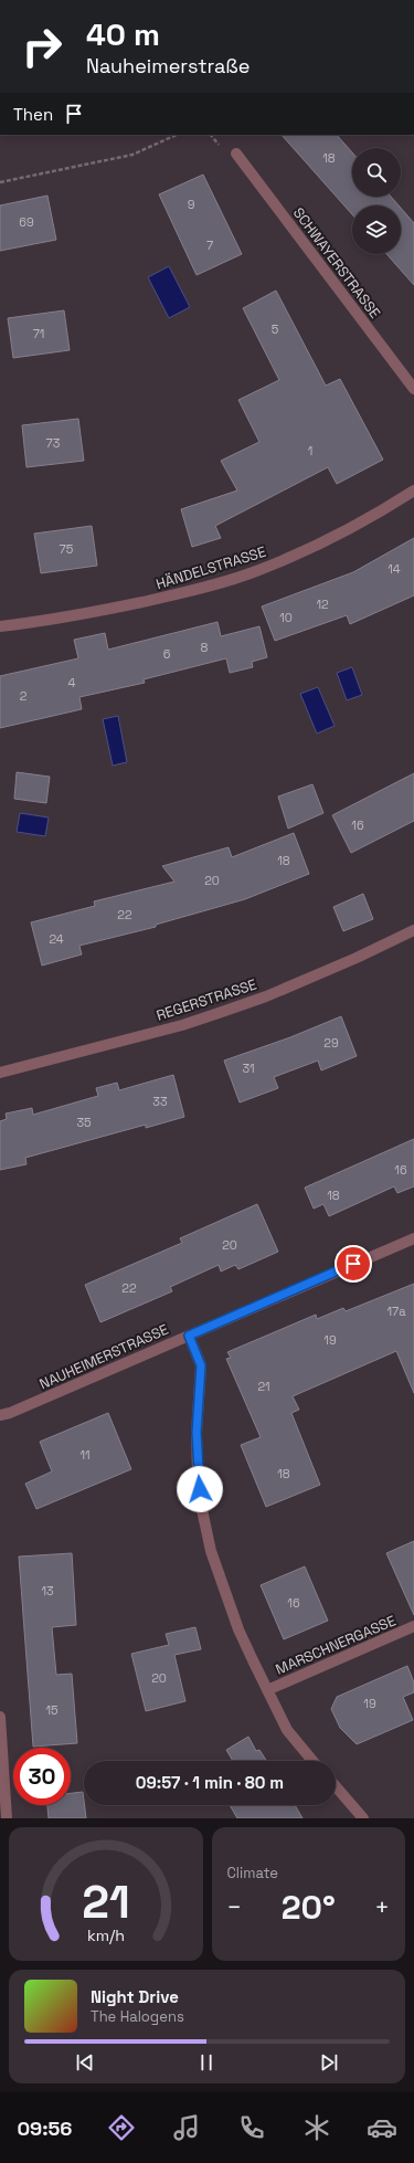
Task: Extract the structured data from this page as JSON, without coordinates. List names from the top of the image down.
{
  "streets": {
    "street": [
      "SCHWAYERSTRASSE",
      "HÄNDELSTRASSE",
      "REGERSTRASSE",
      "NAUHEIMERSTRASSE",
      "MARSCHNERGASSE"
    ]
  },
  "crossings": [
    ["NAUHEIMERSTRASSE", "MARSCHNERGASSE"]
  ],
  "house_numbers": [
    "18",
    "9",
    "69",
    "7",
    "5",
    "71",
    "73",
    "1",
    "75",
    "14",
    "12",
    "10",
    "8",
    "6",
    "4",
    "2",
    "16",
    "18",
    "20",
    "22",
    "24",
    "29",
    "31",
    "33",
    "35",
    "16",
    "18",
    "20",
    "22",
    "17a",
    "19",
    "21",
    "11",
    "18",
    "13",
    "16",
    "20",
    "19",
    "15"
  ],
  "page": {
    "turn": ["40 m", "Nauheimerstraße"],
    "then": "Then",
    "limit": "30",
    "trip": "09:57 · 1 min · 80 m",
    "tile": "Climate",
    "heat": ["−", "20°", "+"],
    "song": ["Night Drive", "The Halogens"],
    "tabs": "09:56",
    "gauge": ["21", "km/h"]
  }
}
